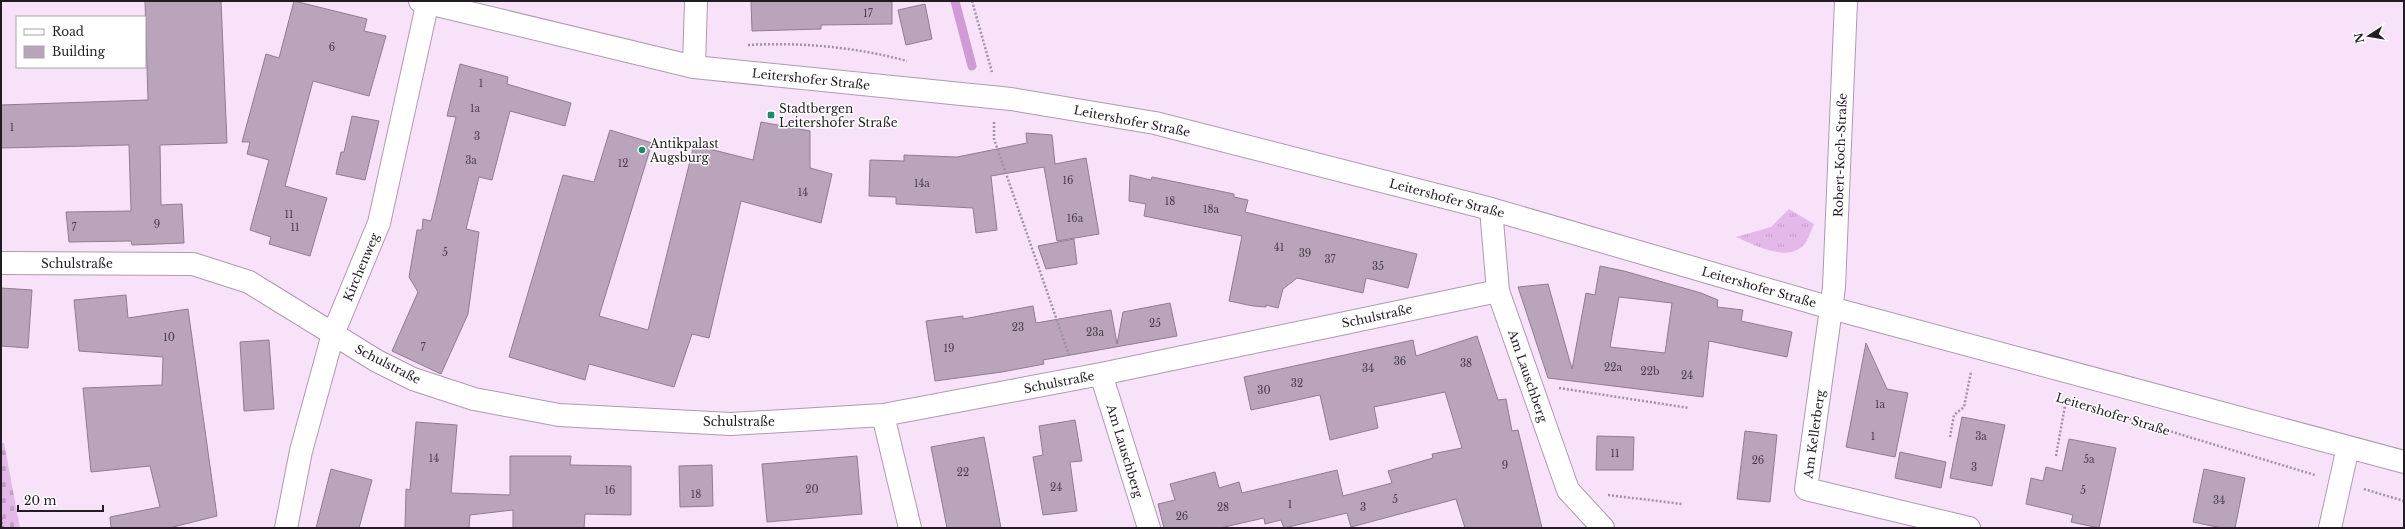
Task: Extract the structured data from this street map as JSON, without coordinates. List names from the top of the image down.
{
  "streets": {
    "street": [
      "Leitershofer Straße",
      "Robert-Koch-Straße",
      "Schulstraße",
      "Kirchenweg",
      "Am Lauschberg",
      "Am Kellerberg"
    ]
  },
  "crossings": [
    ["Leitershofer Straße", "Robert-Koch-Straße"],
    ["Leitershofer Straße", "Kirchenweg"],
    ["Leitershofer Straße", "Am Lauschberg"],
    ["Leitershofer Straße", "Am Kellerberg"],
    ["Robert-Koch-Straße", "Am Kellerberg"],
    ["Schulstraße", "Kirchenweg"],
    ["Schulstraße", "Am Lauschberg"]
  ],
  "places": {
    "transit": ["Stadtbergen Leitershofer Straße"],
    "other": ["Antikpalast Augsburg"]
  },
  "house_numbers": [
    "17",
    "6",
    "1",
    "1a",
    "1",
    "3",
    "3a",
    "12",
    "16",
    "14a",
    "14",
    "18",
    "18a",
    "11",
    "16a",
    "9",
    "7",
    "11",
    "41",
    "5",
    "39",
    "37",
    "35",
    "25",
    "23",
    "23a",
    "10",
    "7",
    "19",
    "36",
    "38",
    "22a",
    "34",
    "22b",
    "24",
    "32",
    "30",
    "1a",
    "1",
    "3a",
    "11",
    "14",
    "5a",
    "26",
    "9",
    "3",
    "22",
    "24",
    "20",
    "16",
    "5",
    "18",
    "5",
    "34",
    "1",
    "28",
    "3",
    "26"
  ],
  "legend": ["Road", "Building"],
  "scale_bar": "20 m",
  "north": "left"
}
